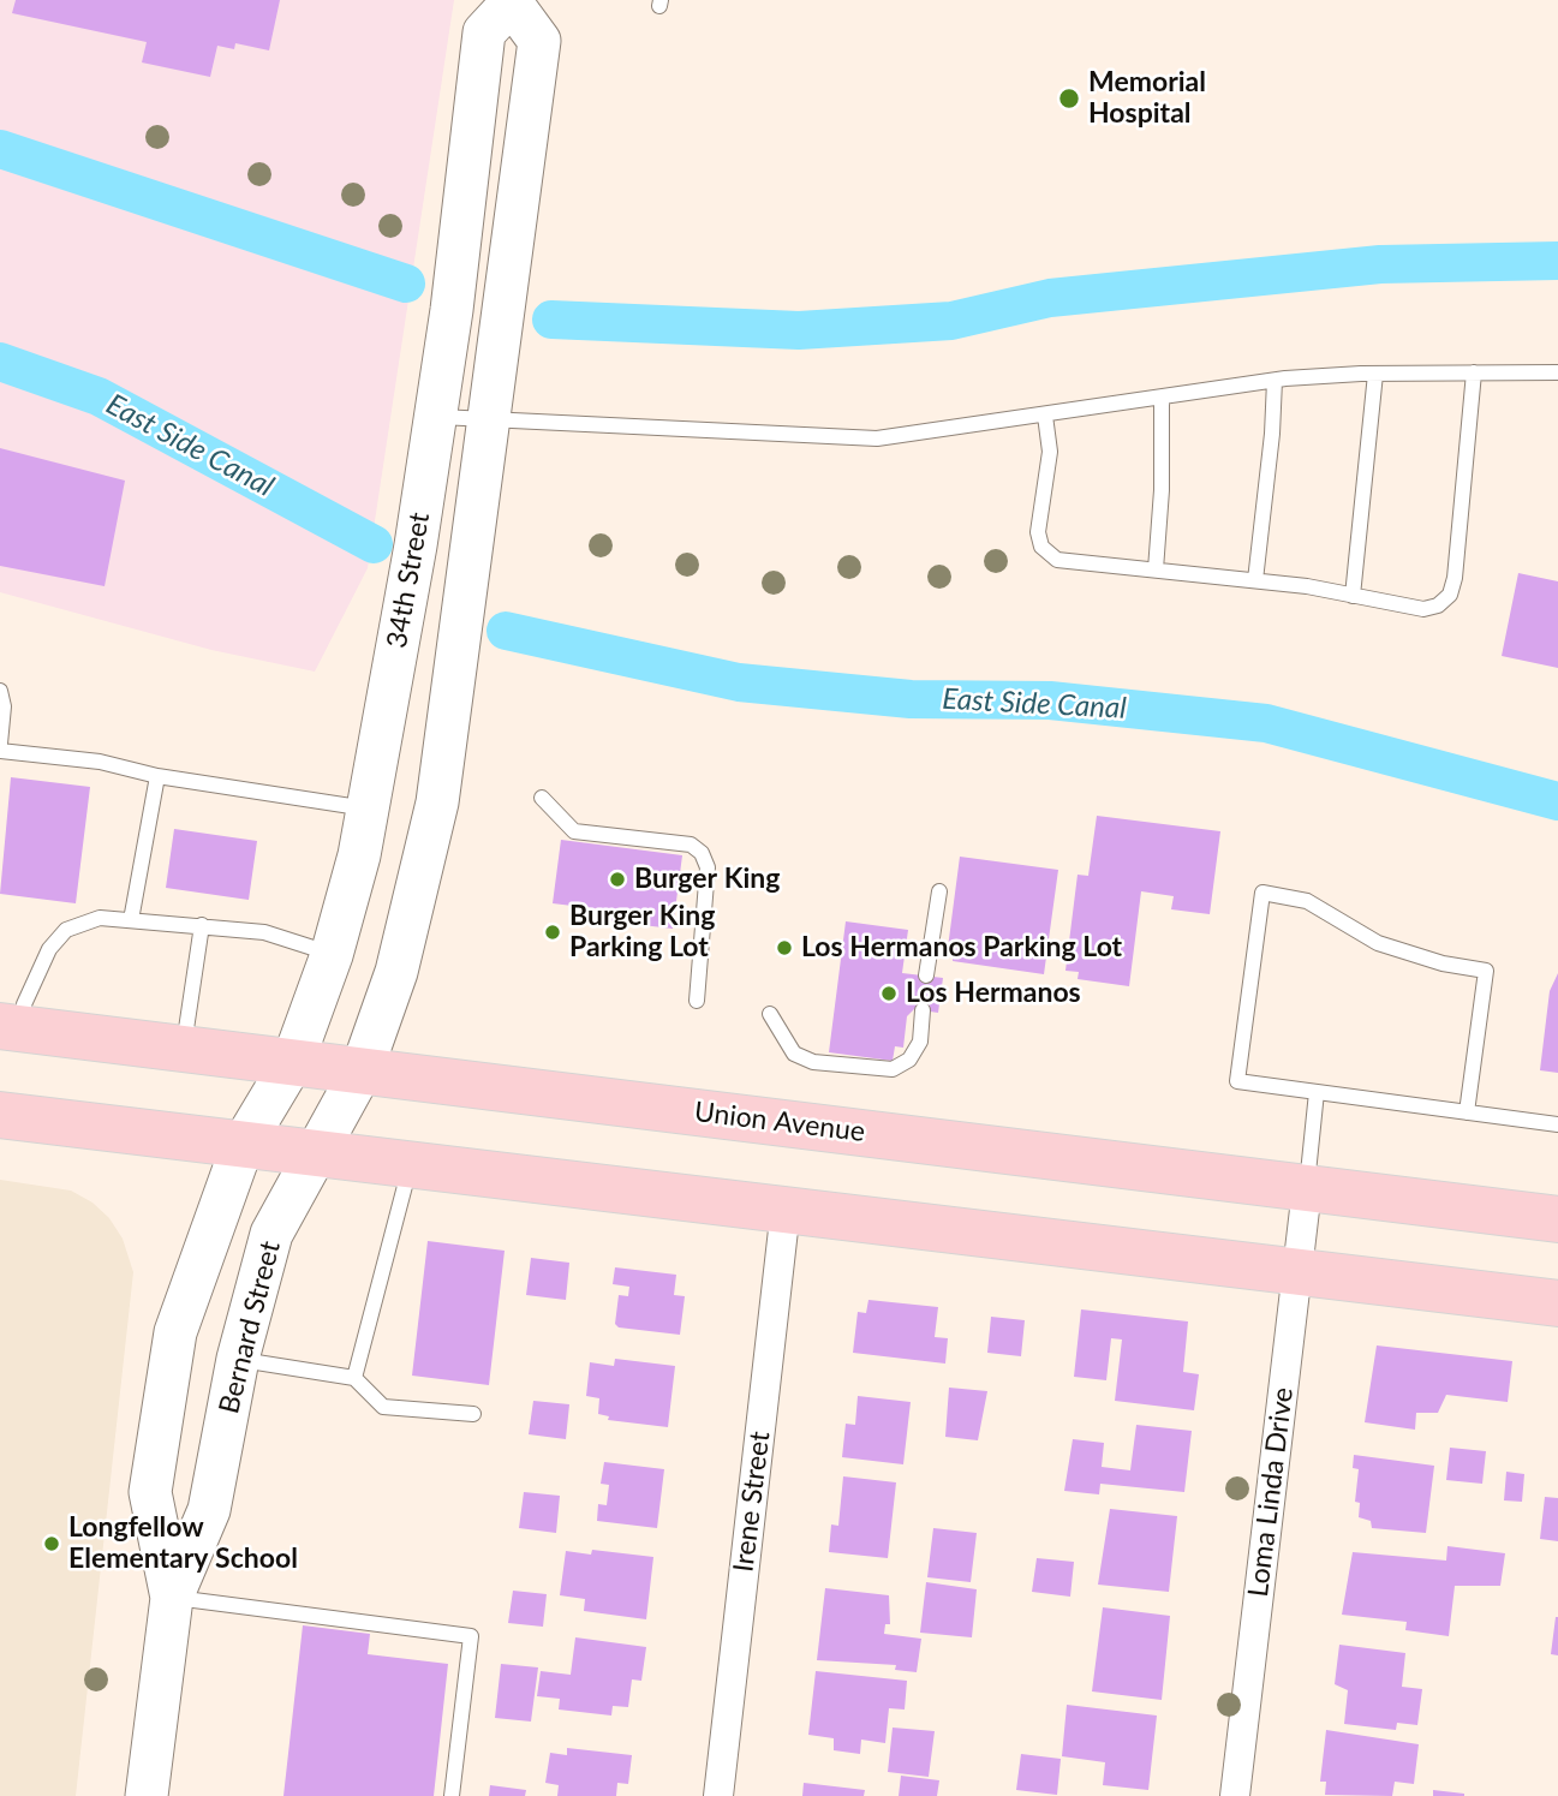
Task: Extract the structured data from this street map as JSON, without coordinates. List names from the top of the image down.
{
  "streets": {
    "main road": ["Union Avenue"],
    "street": [
      "34th Street",
      "Bernard Street",
      "Loma Linda Drive",
      "Irene Street"
    ]
  },
  "crossings": [
    ["34th Street", "Union Avenue"],
    ["34th Street", "Bernard Street"],
    ["Union Avenue", "Bernard Street"],
    ["Union Avenue", "Loma Linda Drive"]
  ],
  "water": ["East Side Canal"],
  "places": [
    "Memorial Hospital",
    "Burger King",
    "Burger King Parking Lot",
    "Los Hermanos Parking Lot",
    "Los Hermanos",
    "Longfellow Elementary School"
  ]
}
